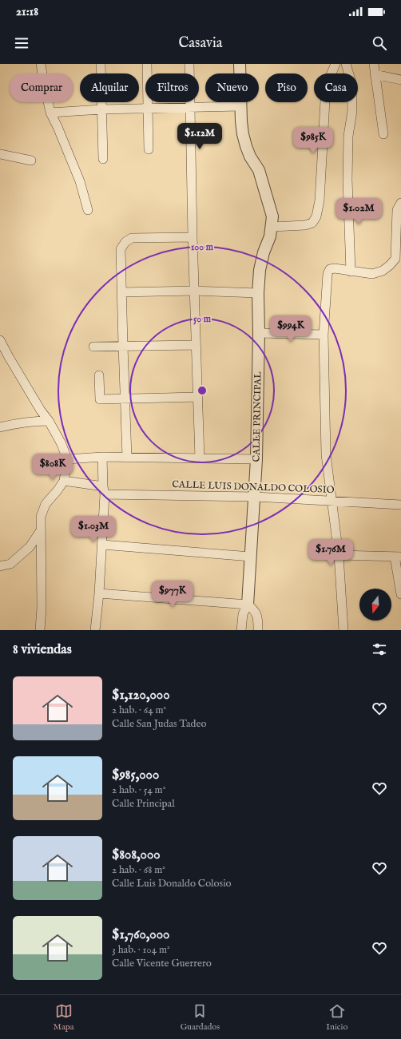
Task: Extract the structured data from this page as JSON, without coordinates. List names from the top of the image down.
{
  "streets": {
    "street": ["CALLE PRINCIPAL", "CALLE LUIS DONALDO COLOSIO"]
  },
  "crossings": [
    ["CALLE PRINCIPAL", "CALLE LUIS DONALDO COLOSIO"]
  ],
  "north": "bottom",
  "page": {
    "status": "21:18",
    "header": "Casavia",
    "chip": [
      "Comprar",
      "Alquilar",
      "Filtros",
      "Nuevo",
      "Piso",
      "Casa"
    ],
    "price": [
      "$1.12M",
      "$985K",
      "$1.02M",
      "$994K",
      "$808K",
      "$1.03M",
      "$1.76M",
      "$977K"
    ],
    "heading": "8 viviendas",
    "list": [
      {
        "name": "$1,120,000",
        "note": "2 hab. · 64 m² · Calle San Judas Tadeo"
      },
      {
        "name": "$985,000",
        "note": "2 hab. · 54 m² · Calle Principal"
      },
      {
        "name": "$808,000",
        "note": "2 hab. · 68 m² · Calle Luis Donaldo Colosio"
      },
      {
        "name": "$1,760,000",
        "note": "3 hab. · 104 m² · Calle Vicente Guerrero"
      }
    ],
    "tabs": ["Mapa", "Guardados", "Inicio"]
  },
  "rings": ["100 m", "50 m"]
}
